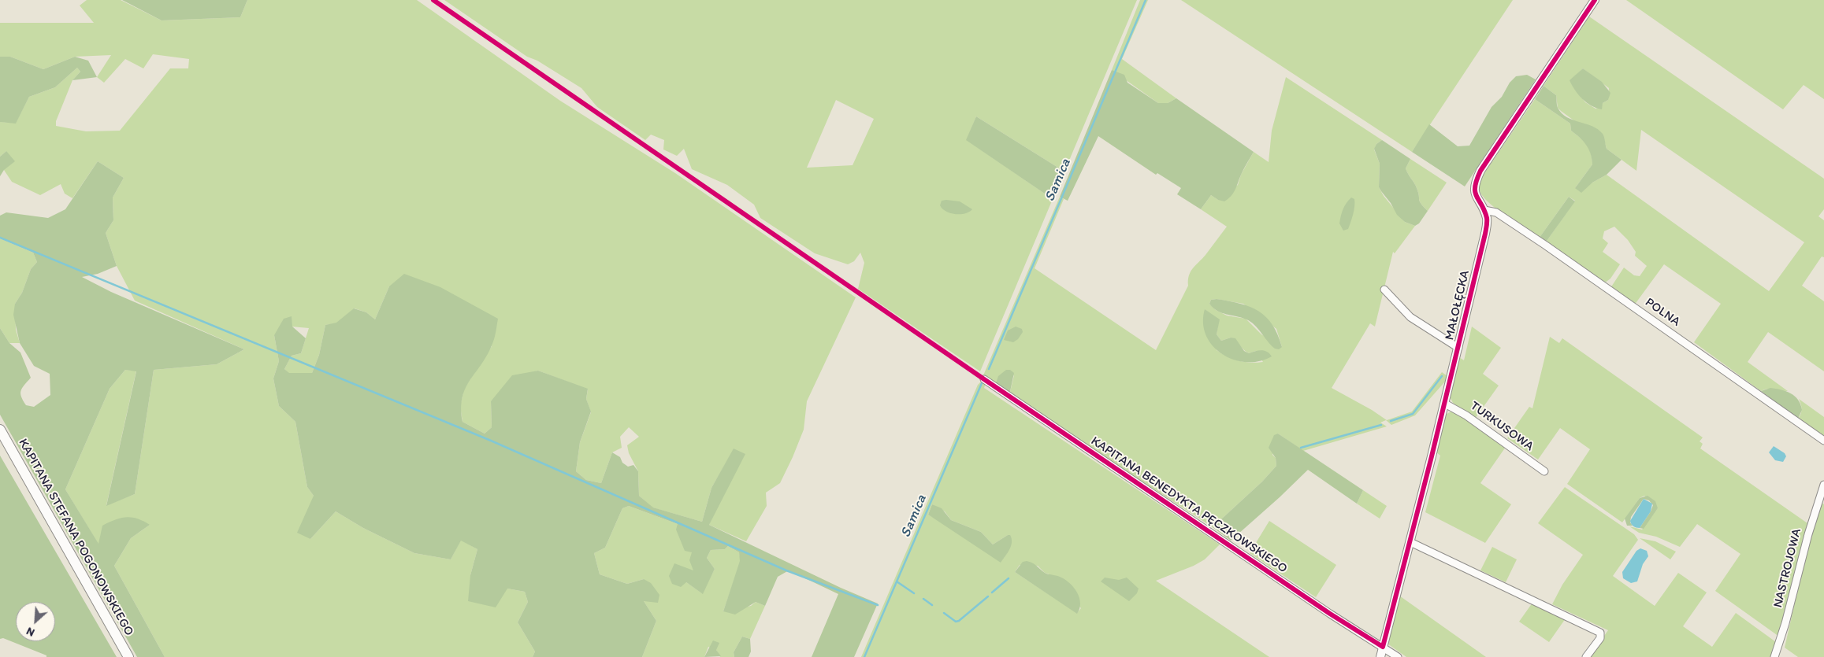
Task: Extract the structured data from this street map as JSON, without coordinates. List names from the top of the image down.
{
  "streets": {
    "main road": ["KAPITANA STEFANA POGONOWSKIEGO"],
    "street": [
      "MAŁOŁĘCKA",
      "POLNA",
      "TURKUSOWA",
      "KAPITANA BENEDYKTA PĘCZKOWSKIEGO",
      "NASTROJOWA"
    ]
  },
  "crossings": [
    ["MAŁOŁĘCKA", "POLNA"],
    ["MAŁOŁĘCKA", "TURKUSOWA"],
    ["MAŁOŁĘCKA", "KAPITANA BENEDYKTA PĘCZKOWSKIEGO"]
  ],
  "water": ["Samica"],
  "north": "bottom left"
}
